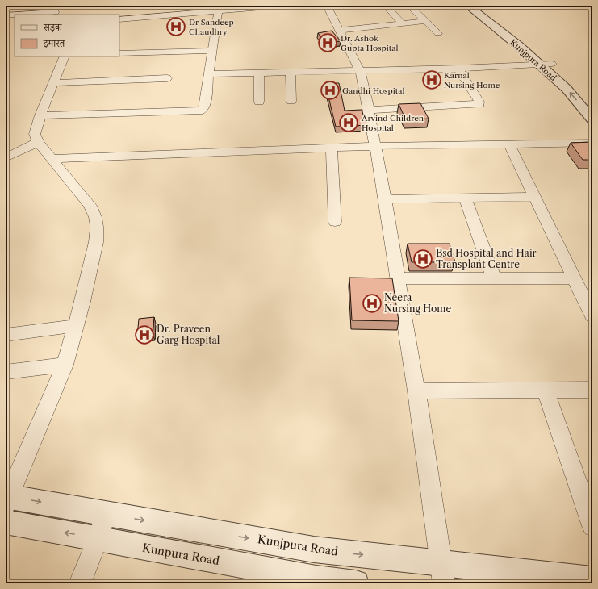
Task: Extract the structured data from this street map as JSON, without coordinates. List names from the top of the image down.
{
  "streets": {
    "street": ["Kunjpura Road", "Kunpura Road"]
  },
  "places": {
    "hospital": [
      "Dr Sandeep Chaudhry",
      "Dr. Ashok Gupta Hospital",
      "Karnal Nursing Home",
      "Gandhi Hospital",
      "Arvind Children Hospital",
      "Bsd Hospital and Hair Transplant Centre",
      "Neera Nursing Home",
      "Dr. Praveen Garg Hospital"
    ]
  },
  "legend": ["सड़क", "इमारत"]
}
